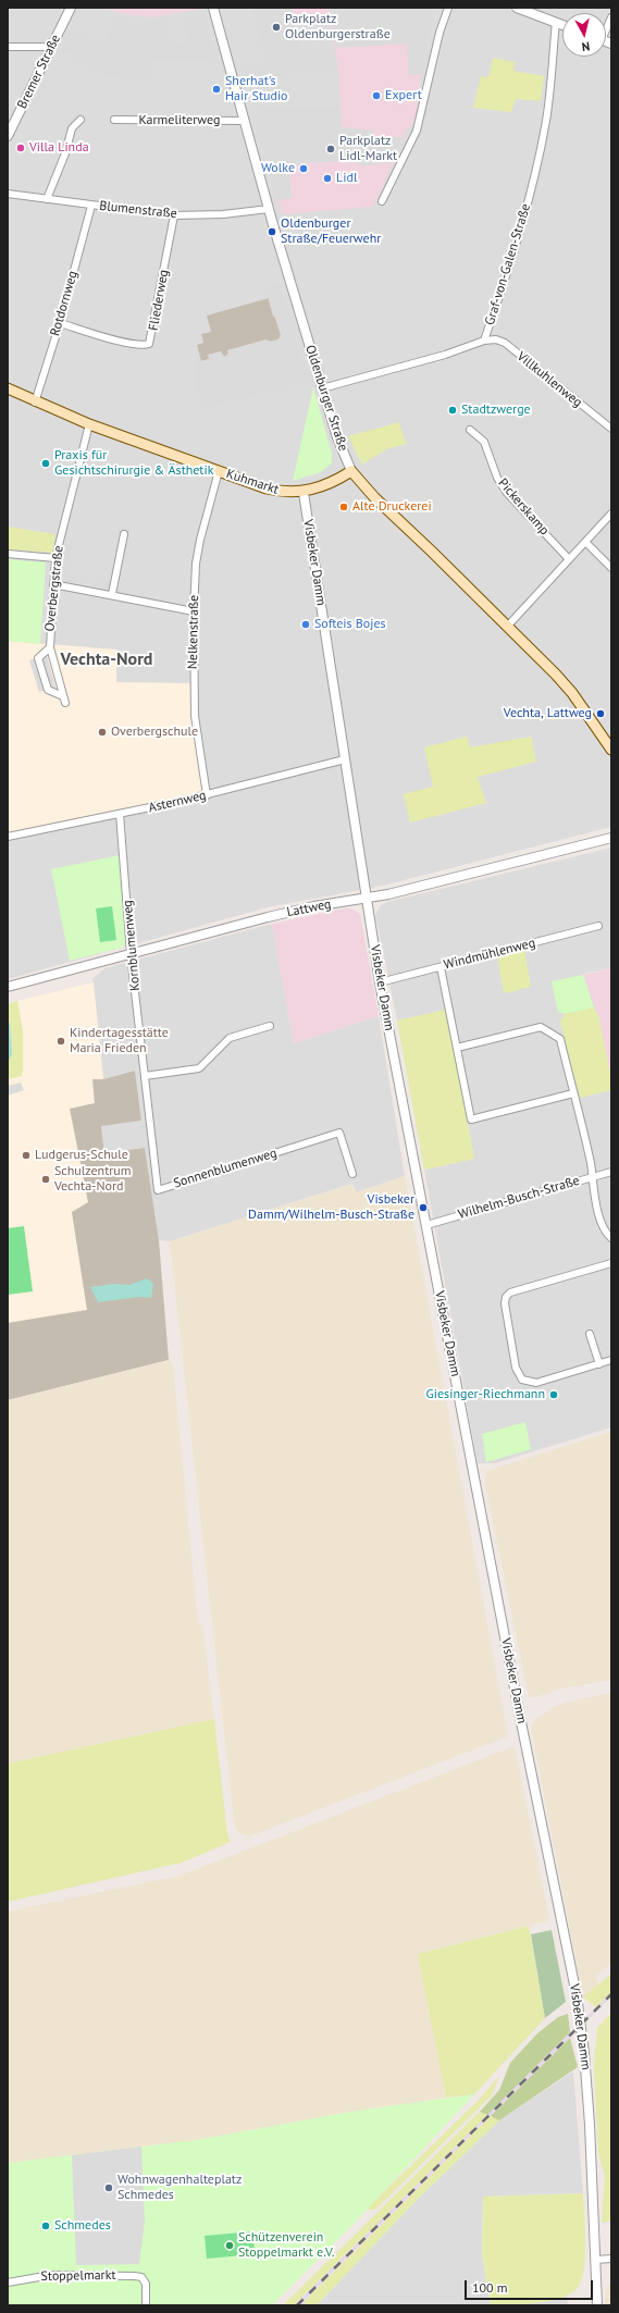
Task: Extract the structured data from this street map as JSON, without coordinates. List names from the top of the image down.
{
  "streets": {
    "main road": ["Oldenburger Straße", "Kuhmarkt"],
    "street": [
      "Bremer Straße",
      "Karmeliterweg",
      "Blumenstraße",
      "Graf-von-Galen-Straße",
      "Fliederweg",
      "Rotdornweg",
      "Villkuhlenweg",
      "Pickerskamp",
      "Visbeker Damm",
      "Overbergstraße",
      "Nelkenstraße",
      "Asternweg",
      "Lattweg",
      "Kornblumenweg",
      "Windmühlenweg",
      "Sonnenblumenweg",
      "Wilhelm-Busch-Straße",
      "Stoppelmarkt"
    ]
  },
  "crossings": [
    ["Karmeliterweg", "Oldenburger Straße"],
    ["Blumenstraße", "Fliederweg"],
    ["Blumenstraße", "Rotdornweg"],
    ["Blumenstraße", "Oldenburger Straße"],
    ["Graf-von-Galen-Straße", "Villkuhlenweg"],
    ["Graf-von-Galen-Straße", "Oldenburger Straße"],
    ["Fliederweg", "Rotdornweg"],
    ["Rotdornweg", "Kuhmarkt"],
    ["Oldenburger Straße", "Kuhmarkt"],
    ["Kuhmarkt", "Visbeker Damm"],
    ["Kuhmarkt", "Overbergstraße"],
    ["Kuhmarkt", "Nelkenstraße"],
    ["Visbeker Damm", "Asternweg"],
    ["Visbeker Damm", "Lattweg"],
    ["Visbeker Damm", "Windmühlenweg"],
    ["Visbeker Damm", "Wilhelm-Busch-Straße"],
    ["Nelkenstraße", "Asternweg"],
    ["Asternweg", "Kornblumenweg"],
    ["Lattweg", "Kornblumenweg"],
    ["Kornblumenweg", "Sonnenblumenweg"]
  ],
  "districts": ["Vechta-Nord"],
  "places": [
    "Parkplatz Oldenburgerstraße",
    "Sherhat's Hair Studio",
    "Expert",
    "Villa Linda",
    "Parkplatz Lidl-Markt",
    "Wolke",
    "Lidl",
    "Oldenburger Straße/Feuerwehr",
    "Stadtzwerge",
    "Praxis für Gesichtschirurgie & Ästhetik",
    "Alte Druckerei",
    "Softeis Bojes",
    "Vechta, Lattweg",
    "Overbergschule",
    "Kindertagesstätte Maria Frieden",
    "Ludgerus-Schule",
    "Schulzentrum Vechta-Nord",
    "Visbeker Damm/Wilhelm-Busch-Straße",
    "Giesinger-Riechmann",
    "Wohnwagenhalteplatz Schmedes",
    "Schmedes",
    "Schützenverein Stoppelmarkt e.V."
  ],
  "scale_bar": "100 m",
  "north": "bottom"
}
